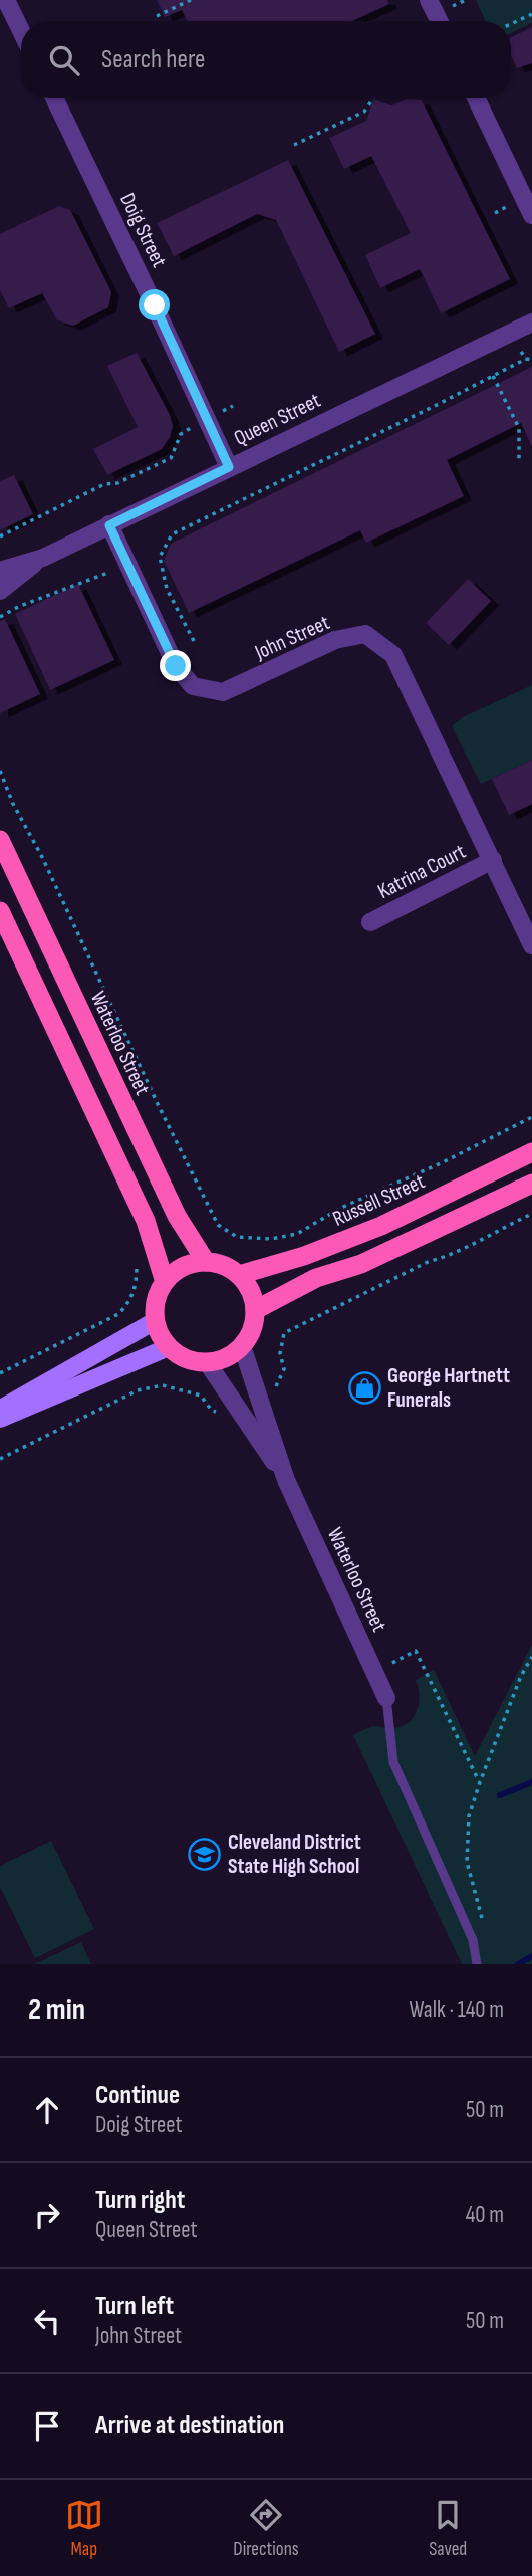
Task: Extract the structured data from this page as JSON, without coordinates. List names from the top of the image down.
{
  "streets": {
    "highway": ["Waterloo Street", "Russell Street"],
    "street": [
      "Doig Street",
      "Queen Street",
      "John Street",
      "Katrina Court"
    ]
  },
  "crossings": [
    ["Doig Street", "Queen Street"],
    ["Queen Street", "John Street"],
    ["John Street", "Katrina Court"],
    ["Waterloo Street", "Russell Street"]
  ],
  "places": {
    "shop": ["George Hartnett Funerals"],
    "school or university": ["Cleveland District State High School"]
  },
  "page": {
    "search": "Search here",
    "heading": ["2 min", "Walk · 140 m"],
    "list": [
      ["Continue", "Doig Street", "50 m"],
      ["Turn right", "Queen Street", "40 m"],
      ["Turn left", "John Street", "50 m"],
      "Arrive at destination"
    ],
    "nav": ["Map", "Directions", "Saved"]
  }
}
